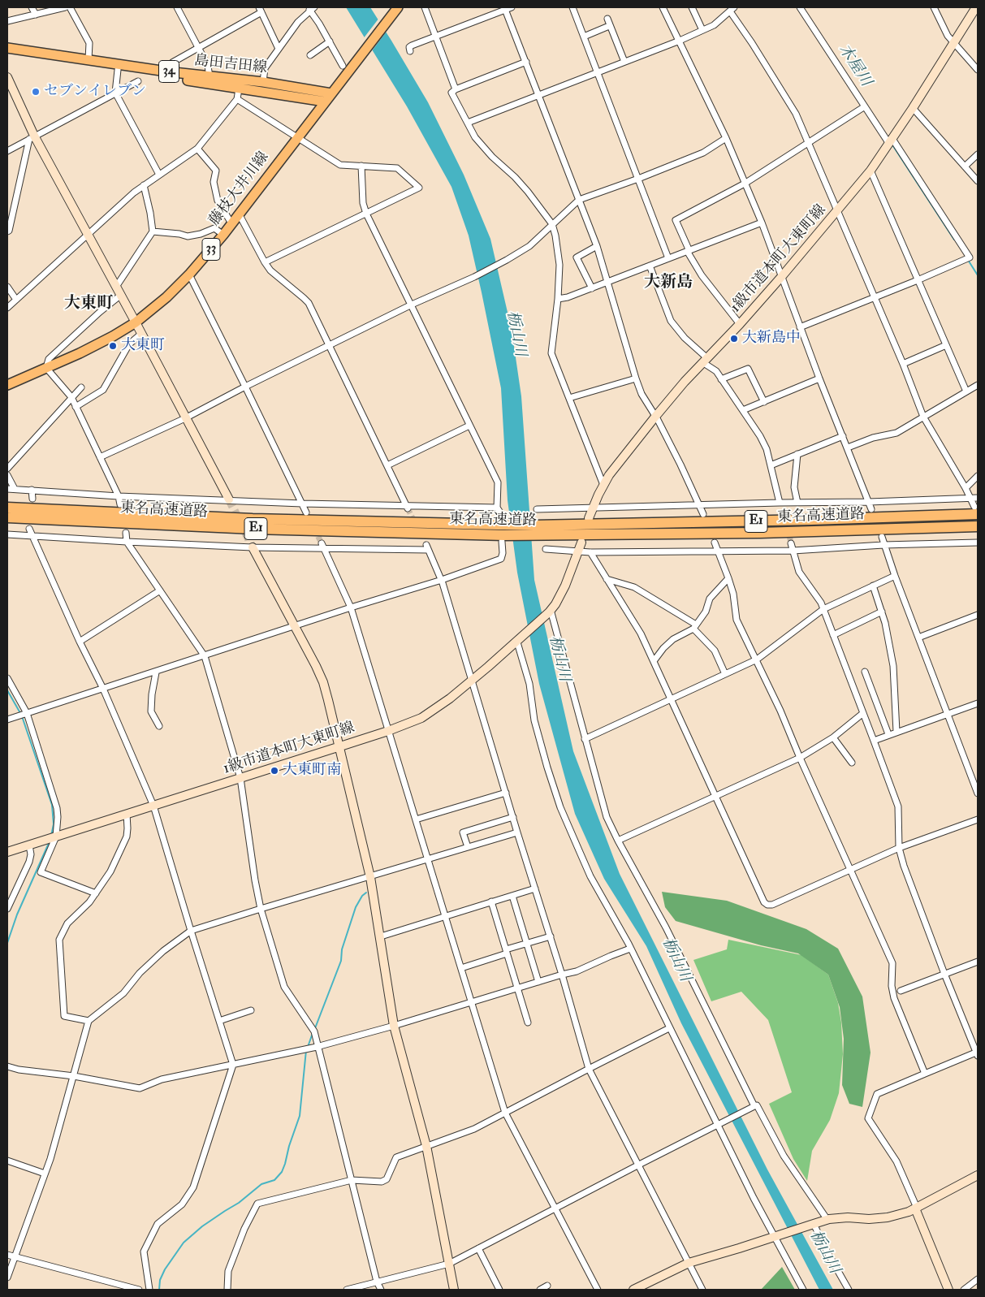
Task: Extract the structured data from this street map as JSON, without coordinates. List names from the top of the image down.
{
  "streets": {
    "highway": ["東名高速道路", "E1"],
    "main road": [
      "島田吉田線",
      "34",
      "藤枝大井川線",
      "33"
    ],
    "street": ["1級市道本町大東町線"]
  },
  "crossings": [
    ["島田吉田線", "藤枝大井川線"]
  ],
  "districts": ["大新島", "大東町"],
  "water": ["木屋川", "栃山川"],
  "places": [
    "セブンイレブン",
    "大新島中",
    "大東町",
    "大東町南"
  ]
}
